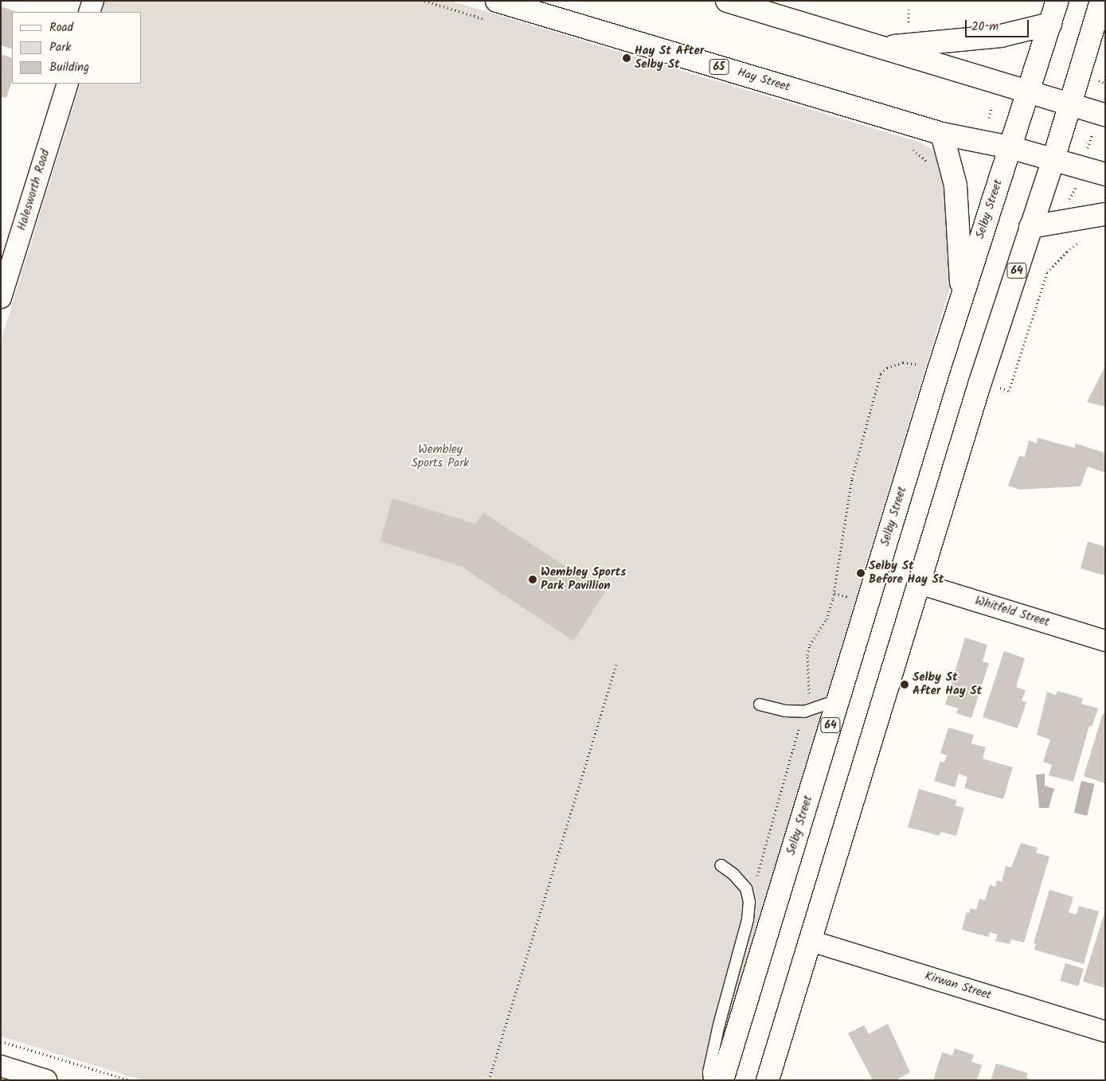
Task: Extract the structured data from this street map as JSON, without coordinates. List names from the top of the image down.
{
  "streets": {
    "main road": [
      "65",
      "Hay Street",
      "Selby Street",
      "64"
    ],
    "street": ["Halesworth Road", "Whitfeld Street", "Kirwan Street"]
  },
  "crossings": [
    ["65", "Hay Street"],
    ["65", "Selby Street"],
    ["65", "64"],
    ["Hay Street", "Selby Street"],
    ["64", "Whitfeld Street"],
    ["64", "Kirwan Street"]
  ],
  "parks": ["Wembley Sports Park"],
  "places": [
    "Hay St After Selby St",
    "Selby St Before Hay St",
    "Wembley Sports Park Pavillion",
    "Selby St After Hay St"
  ],
  "legend": ["Road", "Park", "Building"],
  "scale_bar": "20 m"
}
